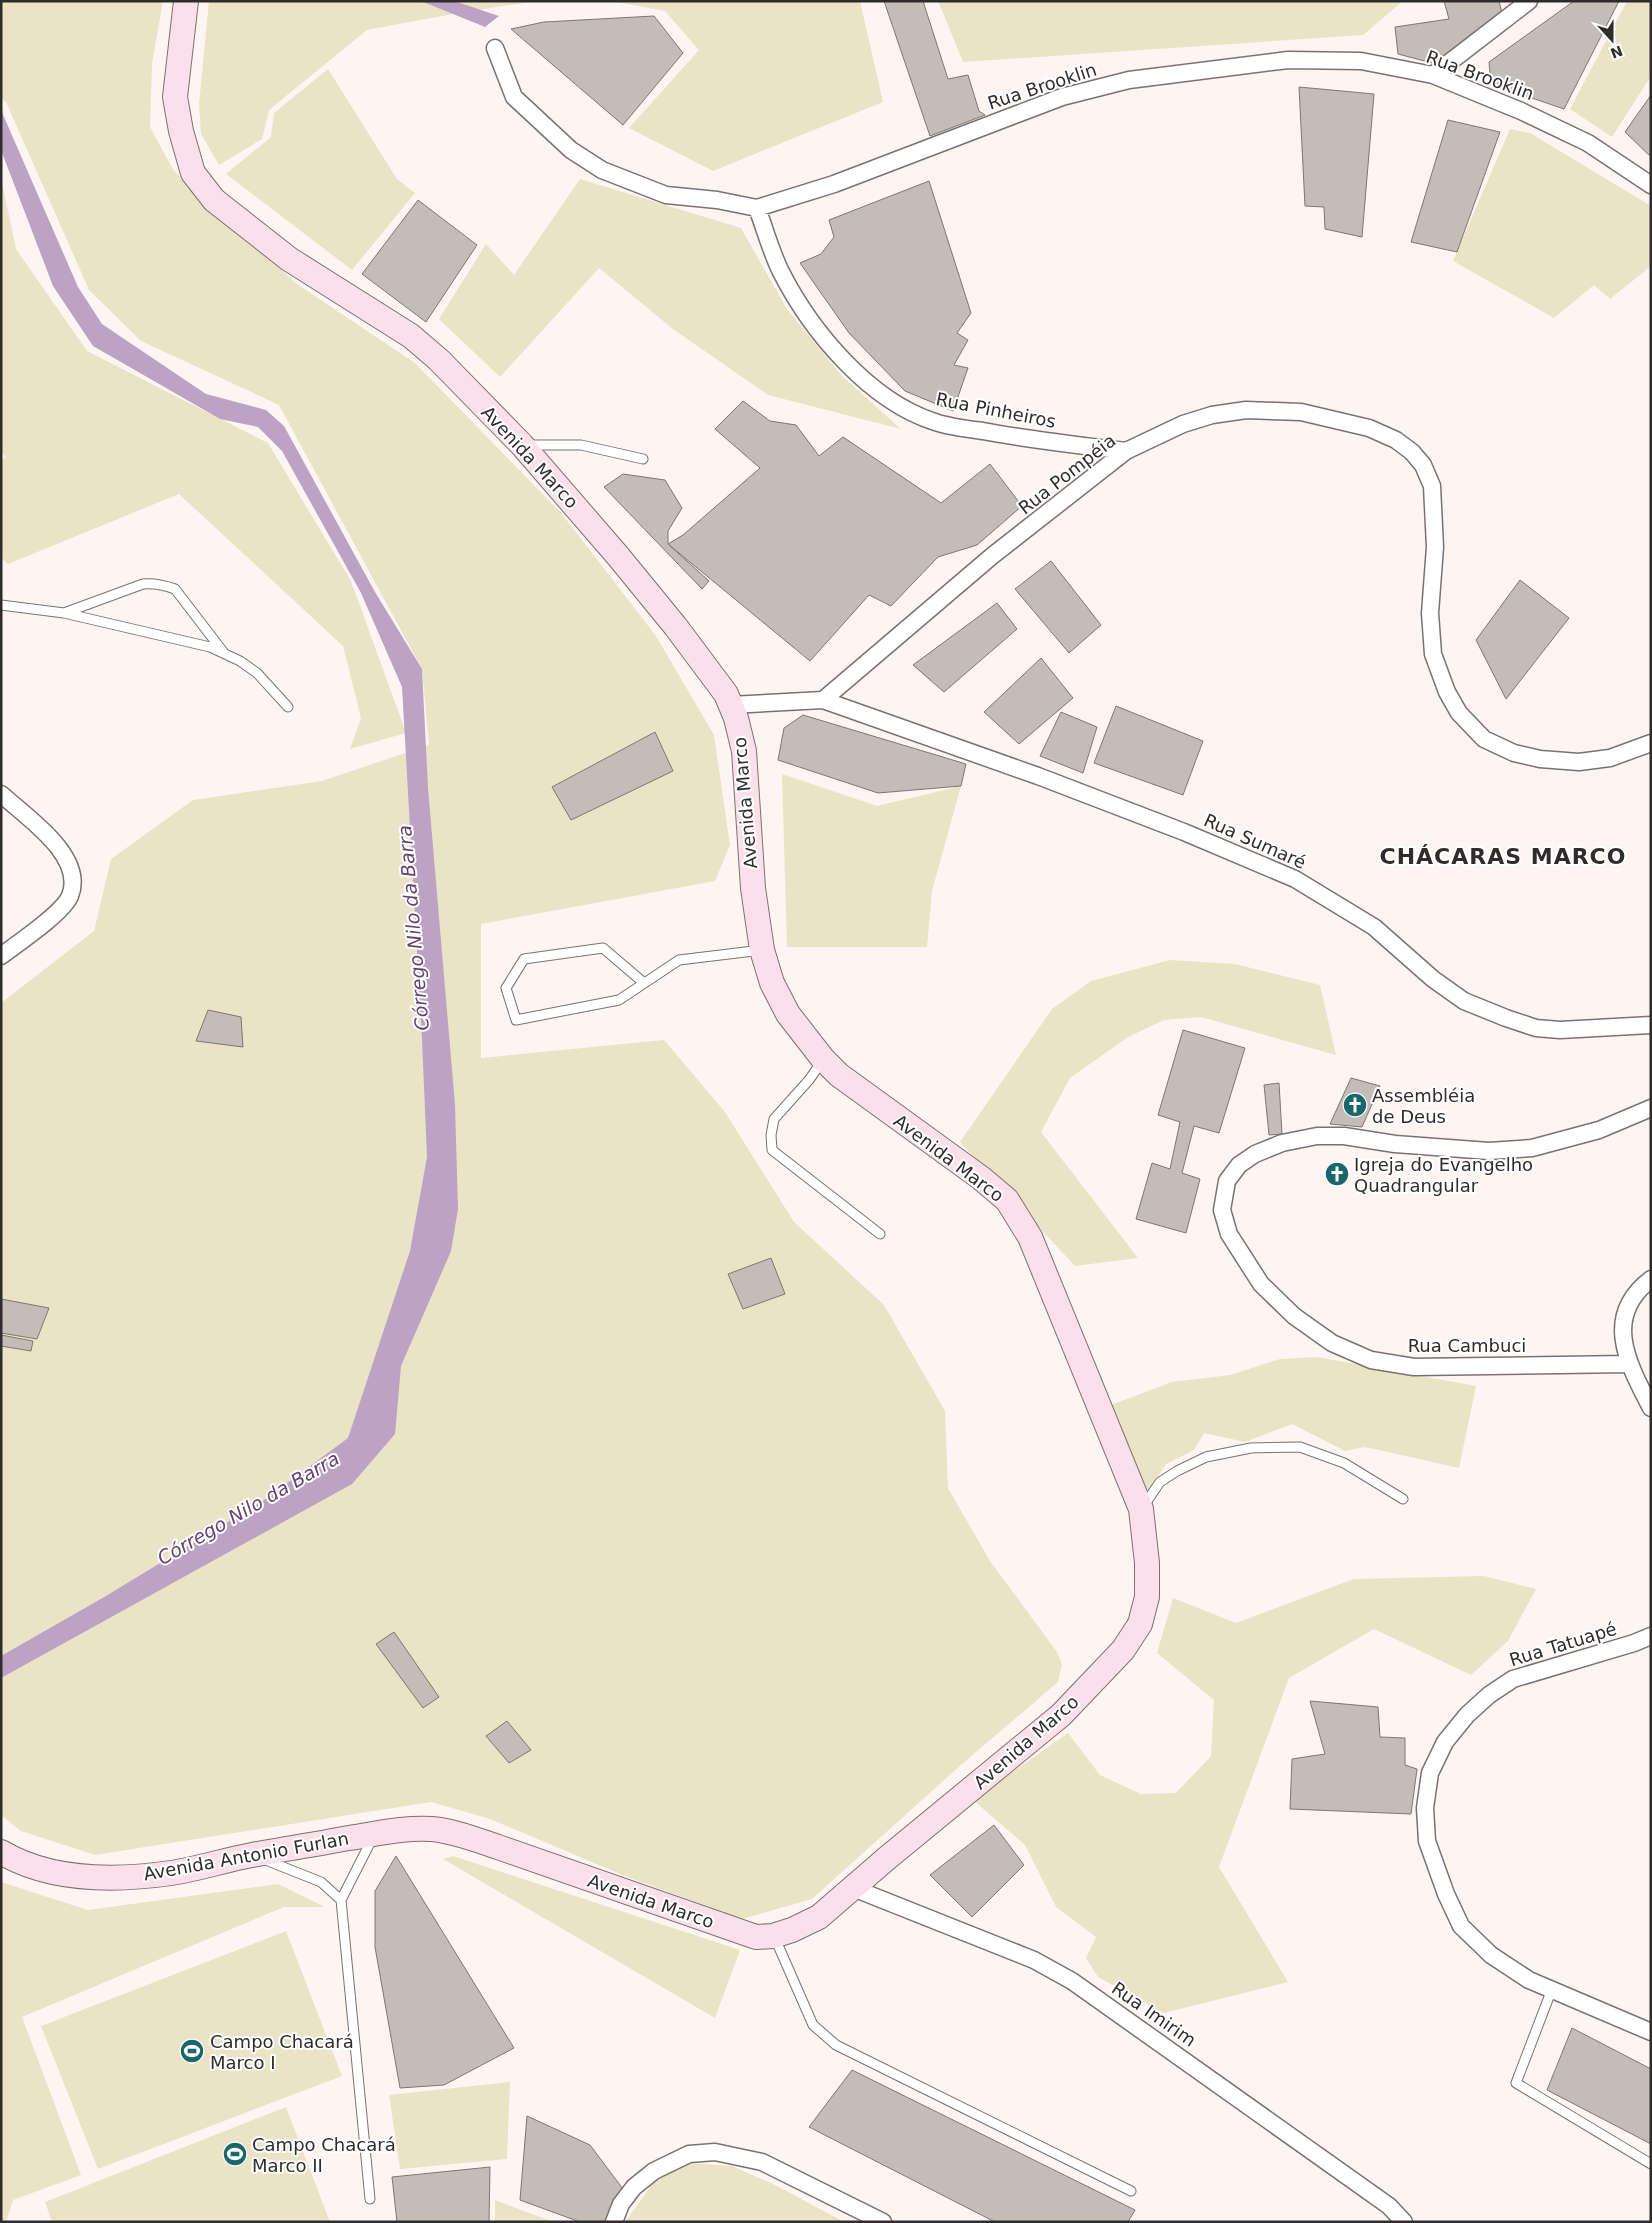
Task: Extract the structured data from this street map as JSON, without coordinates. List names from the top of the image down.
{
  "streets": {
    "main road": ["Avenida Marco", "Avenida Antonio Furlan"],
    "street": [
      "Rua Brooklin",
      "Rua Pinheiros",
      "Rua Pompéia",
      "Rua Sumaré",
      "Rua Cambuci",
      "Rua Tatuapé",
      "Rua Imirim"
    ]
  },
  "crossings": [
    ["Rua Brooklin", "Rua Pinheiros"],
    ["Rua Pinheiros", "Rua Pompéia"],
    ["Avenida Marco", "Avenida Antonio Furlan"],
    ["Avenida Marco", "Rua Imirim"],
    ["Rua Pompéia", "Rua Sumaré"]
  ],
  "districts": ["CHÁCARAS MARCO"],
  "water": ["Córrego Nilo da Barra"],
  "places": {
    "church": ["Assembléia de Deus", "Igreja do Evangelho Quadrangular"],
    "sports": ["Campo Chacará Marco I", "Campo Chacará Marco II"]
  },
  "north": "bottom"
}
